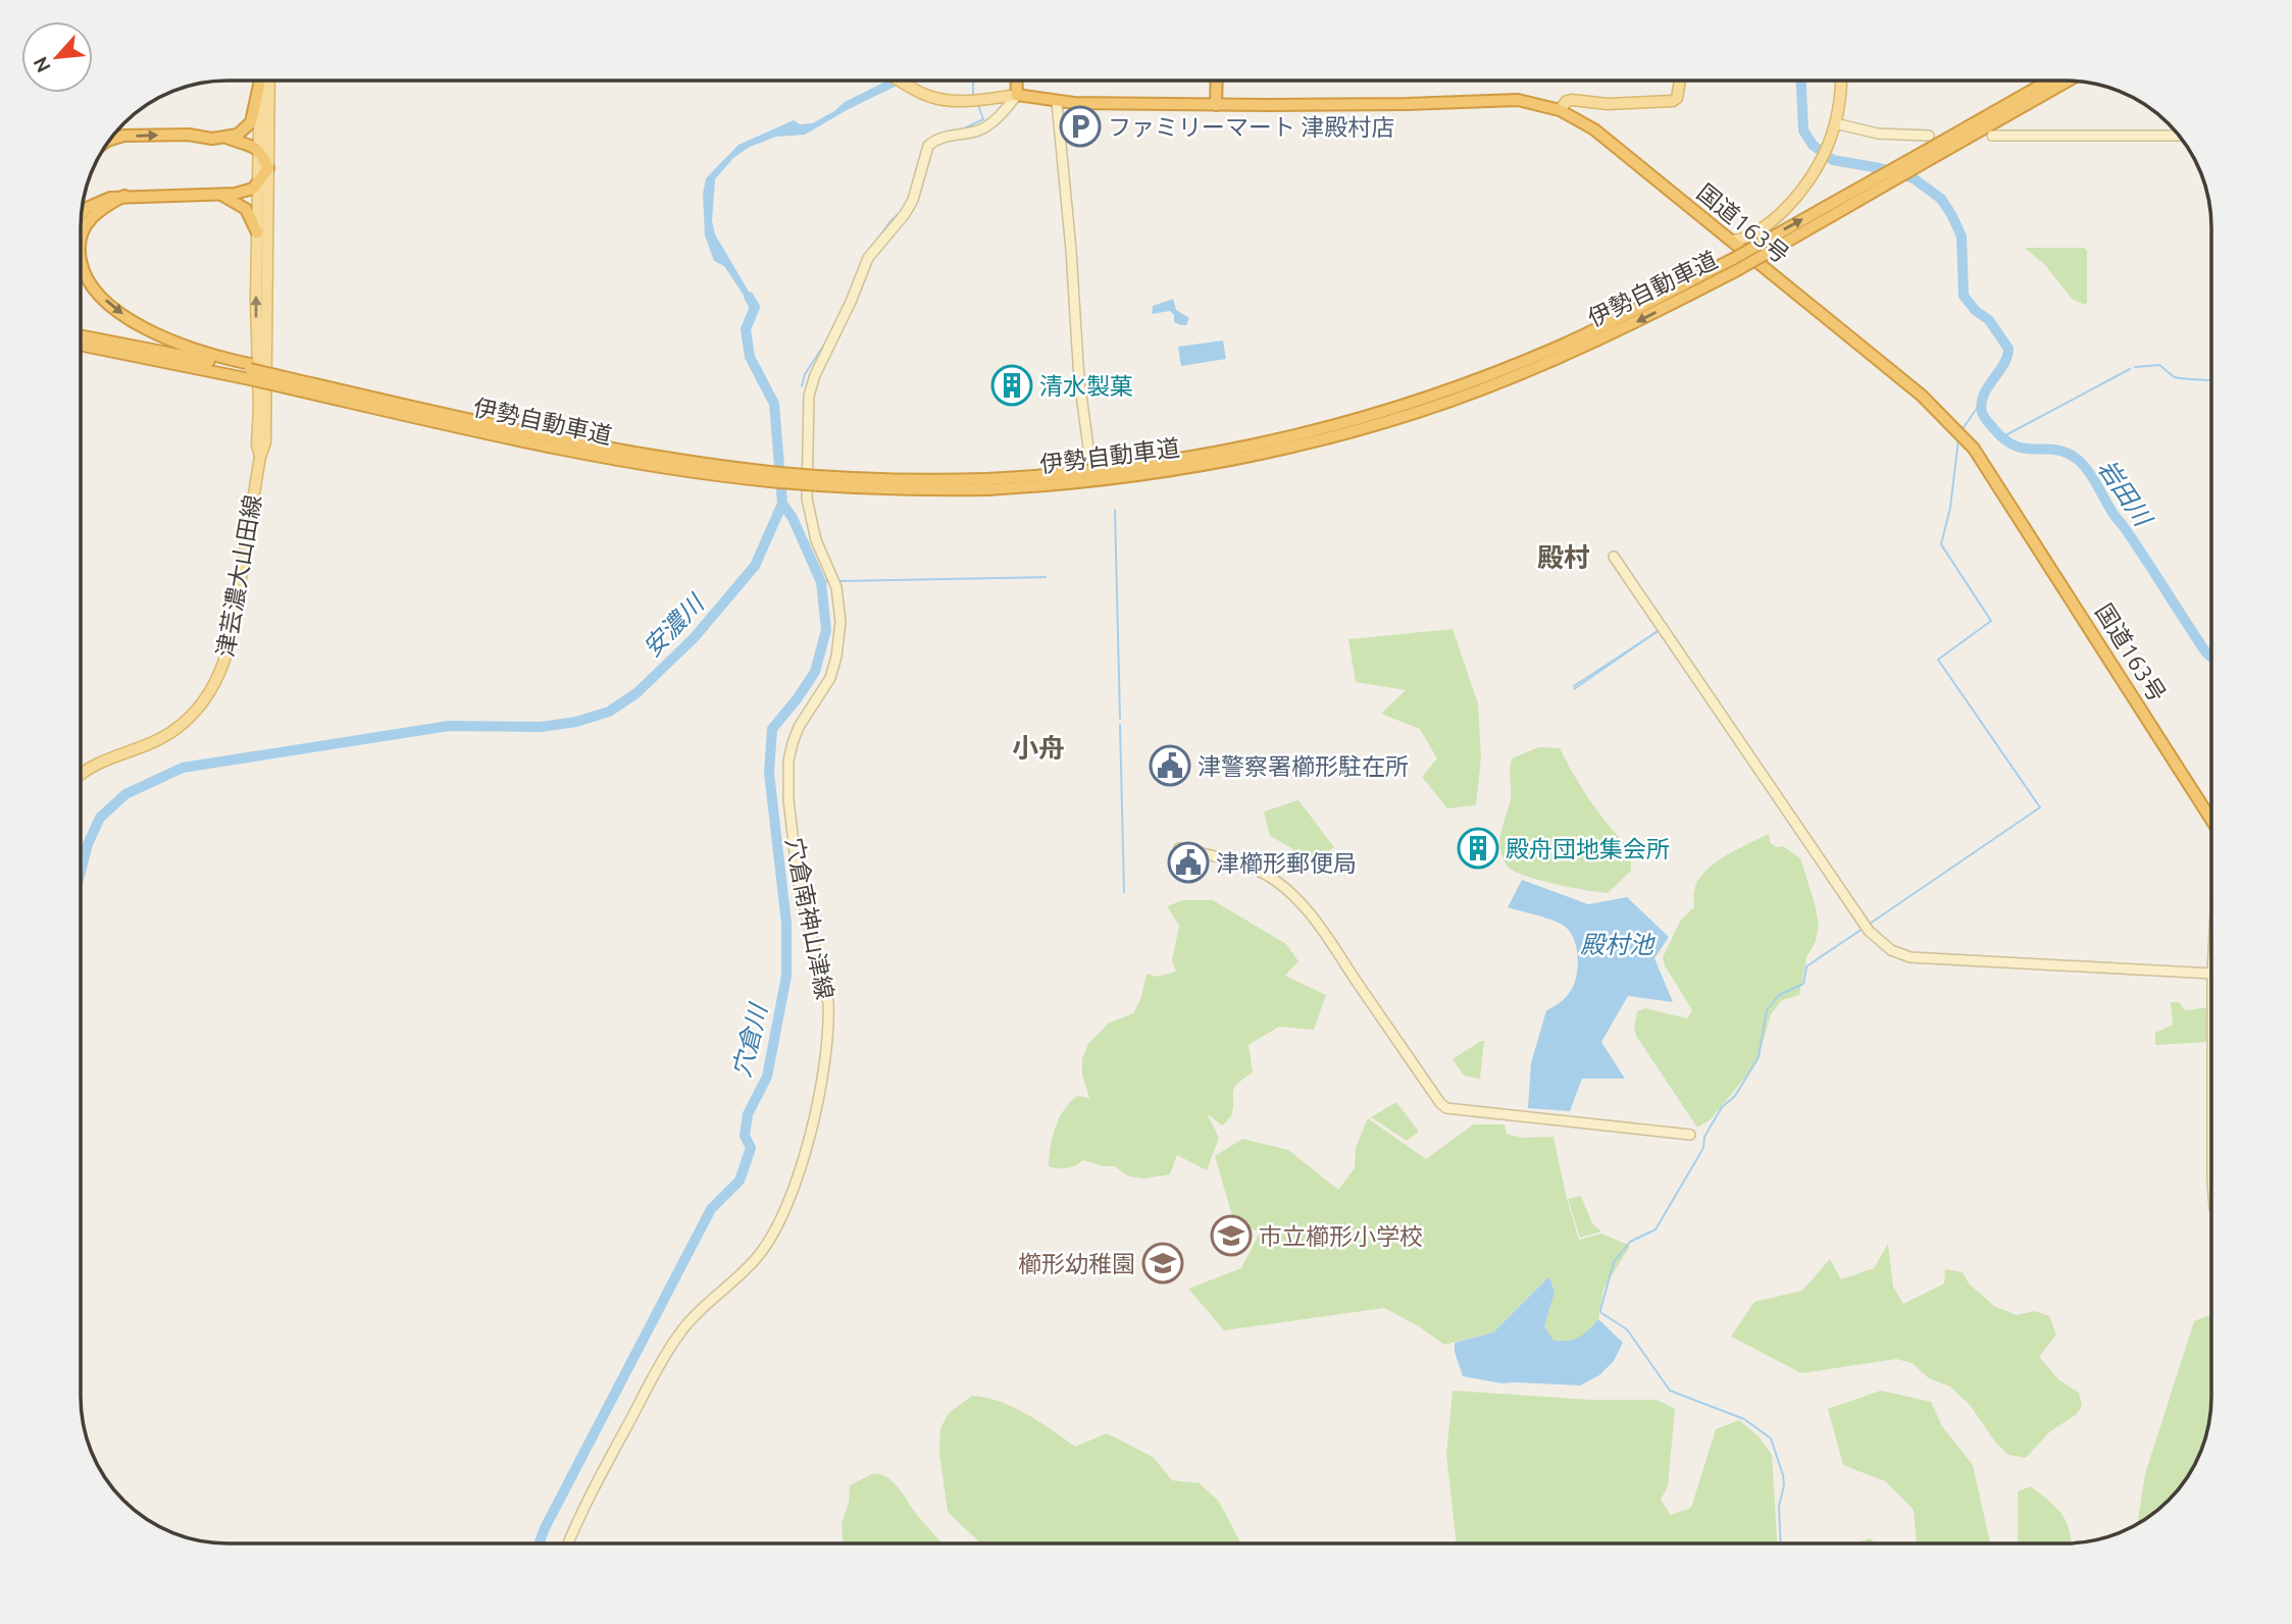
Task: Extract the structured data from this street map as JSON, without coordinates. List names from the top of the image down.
{
  "streets": {
    "highway": ["国道163号", "伊勢自動車道"],
    "main road": ["津芸濃大山田線"],
    "street": ["穴倉南神山津線"]
  },
  "crossings": [
    ["国道163号", "穴倉南神山津線"]
  ],
  "districts": ["殿村", "小舟"],
  "water": [
    "岩田川",
    "安濃川",
    "殿村池",
    "穴倉川"
  ],
  "places": {
    "parking": ["ファミリーマート 津殿村店"],
    "building": ["清水製菓", "殿舟団地集会所"],
    "public building": ["津警察署櫛形駐在所", "津櫛形郵便局"],
    "school or university": ["市立櫛形小学校", "櫛形幼稚園"]
  },
  "north": "bottom left"
}
